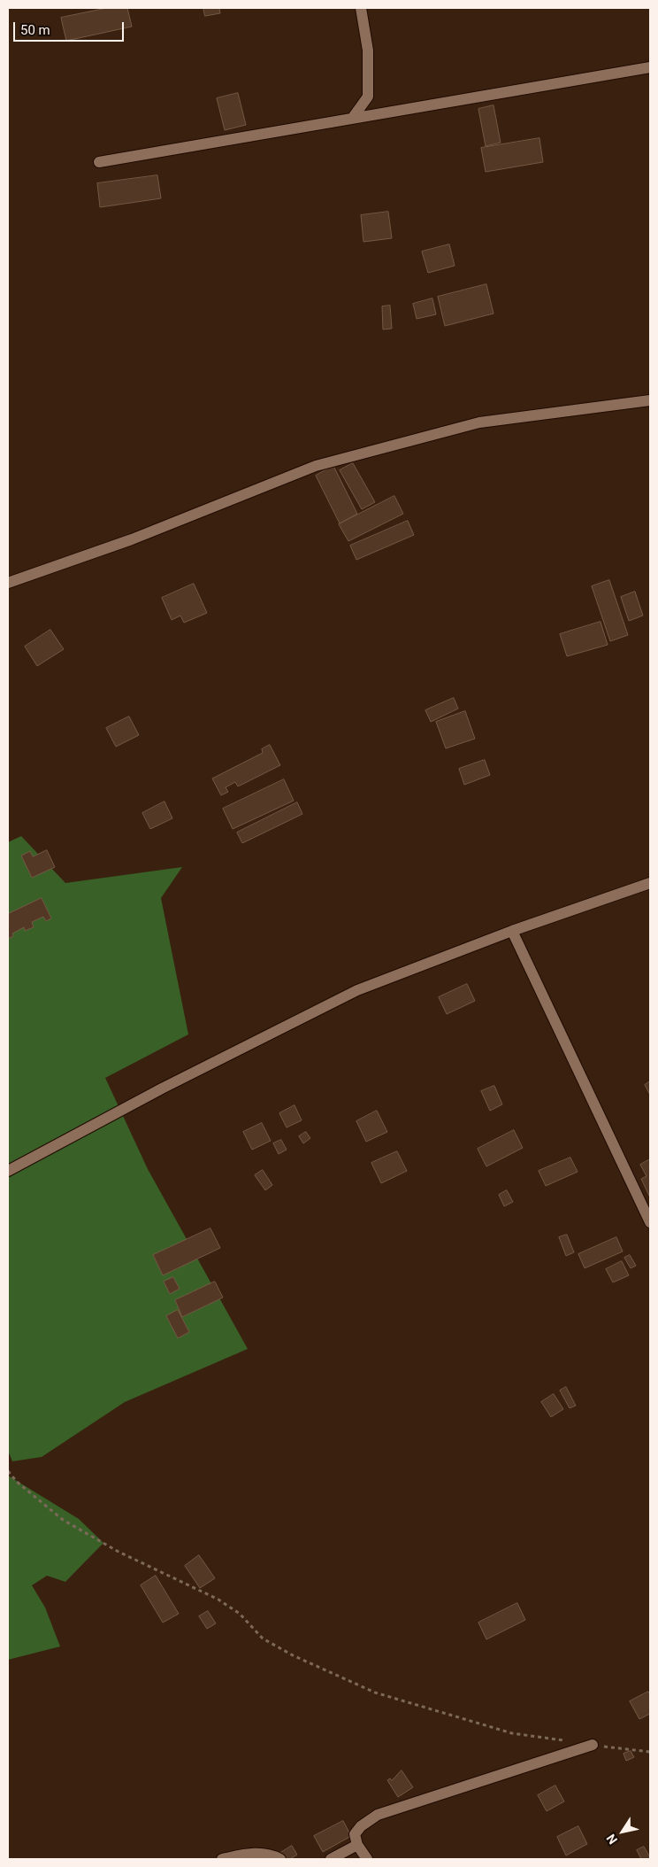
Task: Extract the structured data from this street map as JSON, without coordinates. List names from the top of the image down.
{
  "scale_bar": "50 m",
  "north": "bottom left"
}
